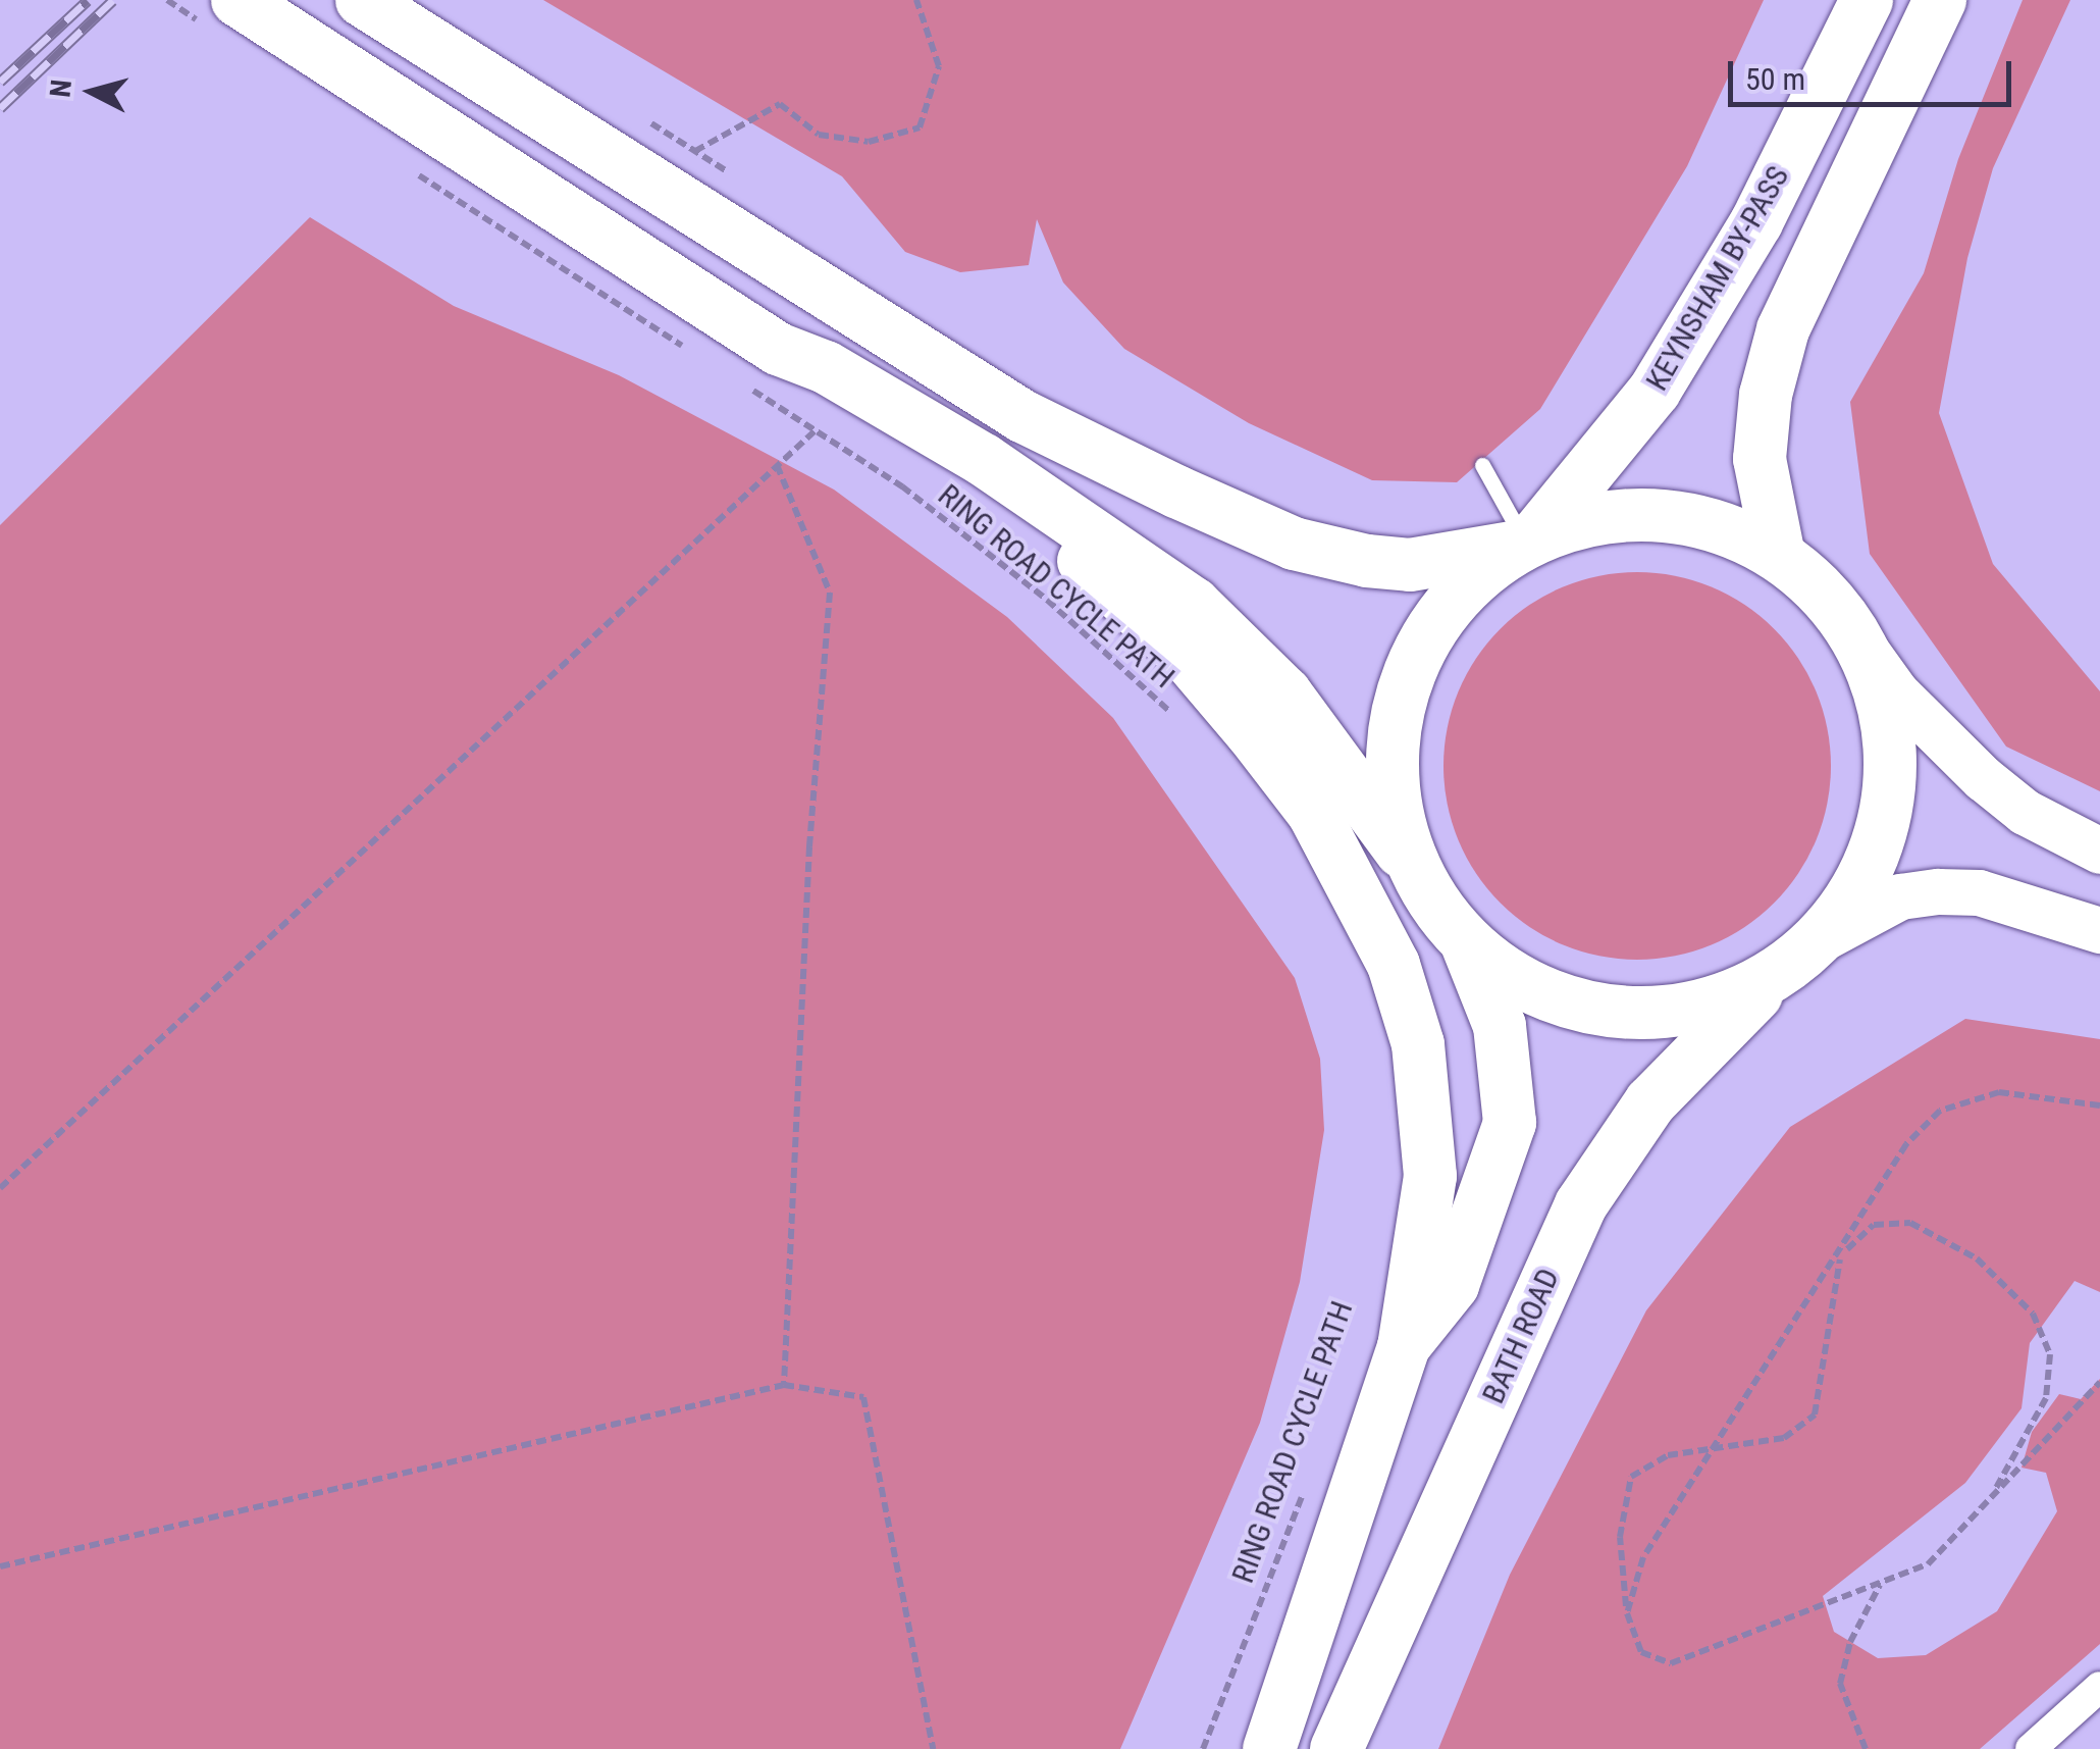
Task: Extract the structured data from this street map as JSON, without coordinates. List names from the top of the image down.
{
  "streets": {
    "highway": ["KEYNSHAM BY-PASS", "BATH ROAD"],
    "path": ["RING ROAD CYCLE PATH"]
  },
  "crossings": [
    ["KEYNSHAM BY-PASS", "BATH ROAD"]
  ],
  "scale_bar": "50 m",
  "north": "left"
}
